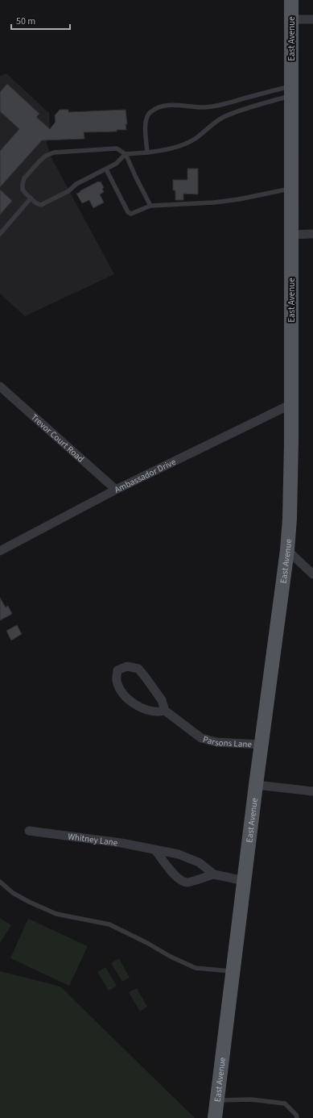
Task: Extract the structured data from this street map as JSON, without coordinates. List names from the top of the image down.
{
  "streets": {
    "main road": ["East Avenue"],
    "street": [
      "Trevor Court Road",
      "Ambassador Drive",
      "Parsons Lane",
      "Whitney Lane"
    ]
  },
  "crossings": [
    ["East Avenue", "Ambassador Drive"],
    ["East Avenue", "Parsons Lane"],
    ["East Avenue", "Whitney Lane"],
    ["Trevor Court Road", "Ambassador Drive"]
  ],
  "scale_bar": "50 m"
}
